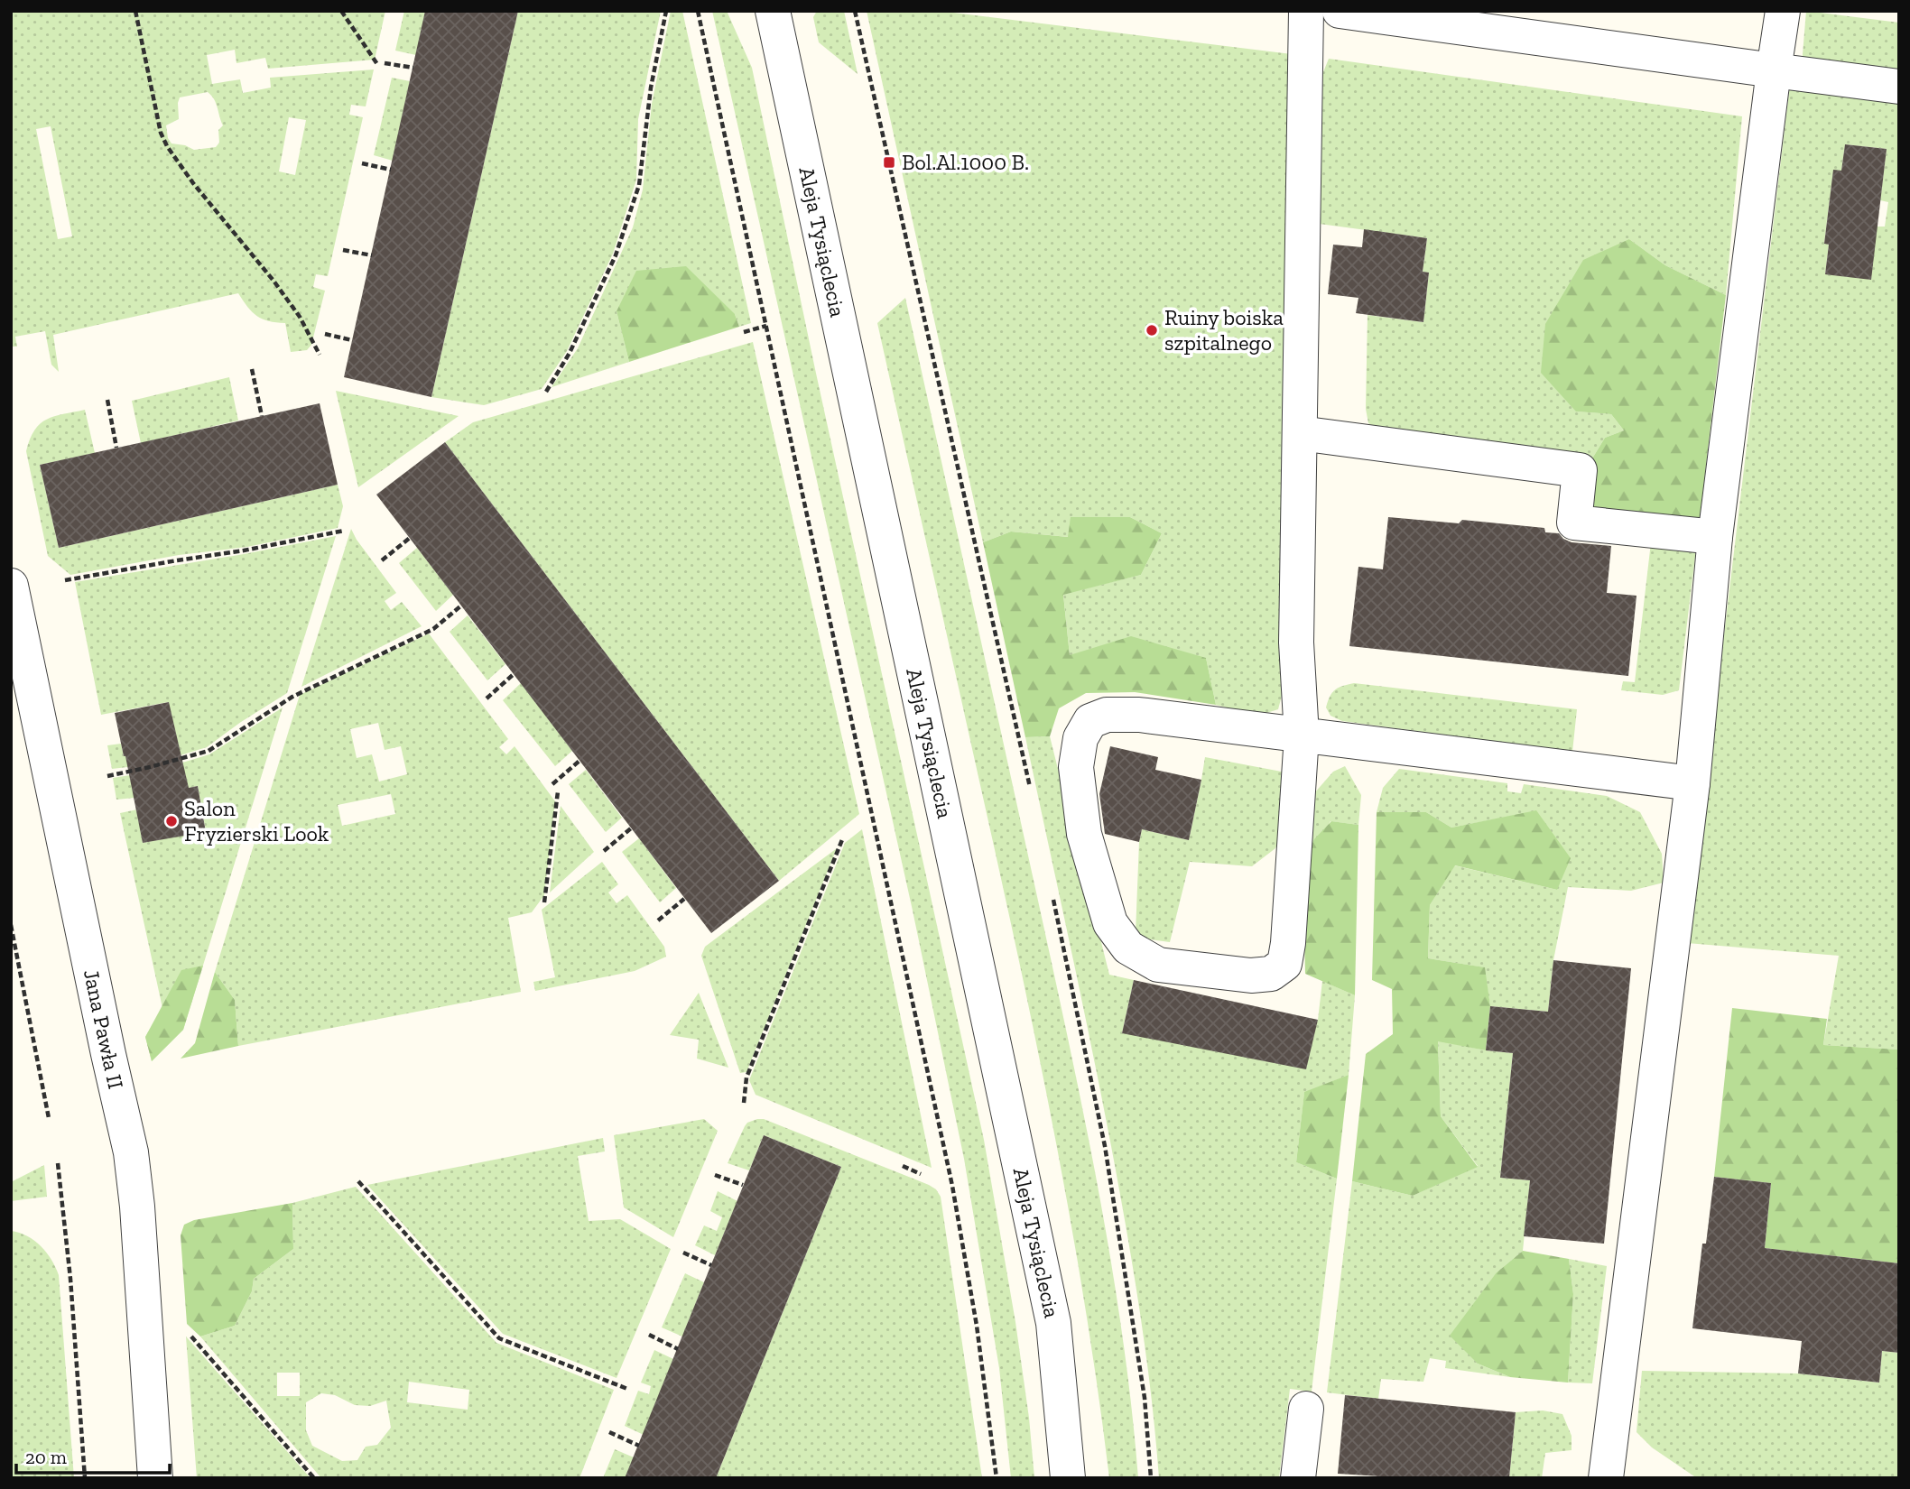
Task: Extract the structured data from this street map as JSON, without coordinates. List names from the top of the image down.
{
  "streets": {
    "street": ["Aleja Tysiąclecia", "Jana Pawła II"]
  },
  "places": {
    "transit": ["Bol.Al.1000 B."],
    "other": ["Ruiny boiska szpitalnego", "Salon Fryzierski Look"]
  },
  "scale_bar": "20 m"
}
